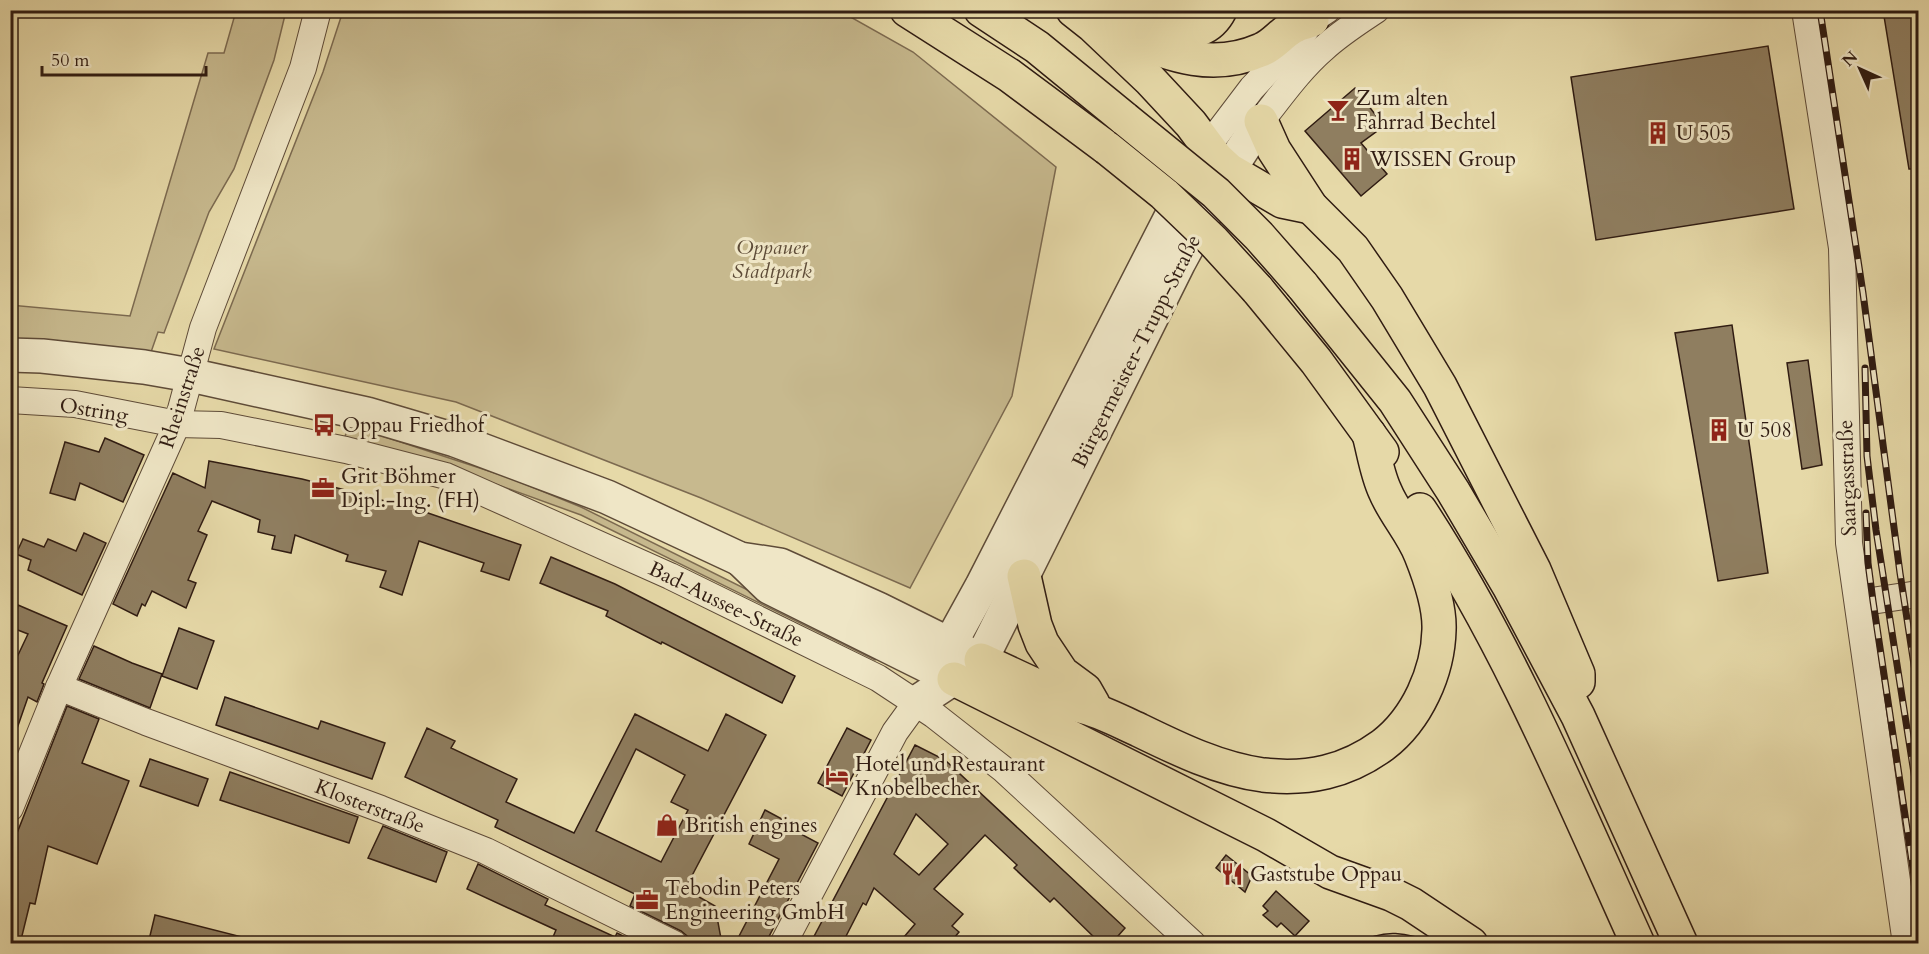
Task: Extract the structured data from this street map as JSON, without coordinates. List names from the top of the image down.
{
  "streets": {
    "street": [
      "Bürgermeister-Trupp-Straße",
      "Rheinstraße",
      "Ostring",
      "Saargasstraße",
      "Bad-Aussee-Straße",
      "Klosterstraße"
    ]
  },
  "crossings": [
    ["Bürgermeister-Trupp-Straße", "Bad-Aussee-Straße"],
    ["Rheinstraße", "Ostring"],
    ["Rheinstraße", "Bad-Aussee-Straße"],
    ["Rheinstraße", "Klosterstraße"],
    ["Ostring", "Bad-Aussee-Straße"]
  ],
  "parks": ["Oppauer Stadtpark"],
  "places": {
    "bar": ["Zum alten Fahrrad Bechtel"],
    "building": ["U 505", "WISSEN Group", "U 508"],
    "bus stop": ["Oppau Friedhof"],
    "office": ["Grit Böhmer Dipl.-Ing. (FH)", "Tebodin Peters Engineering GmbH"],
    "hotel": ["Hotel und Restaurant Knobelbecher"],
    "shop": ["British engines"],
    "restaurant": ["Gaststube Oppau"]
  },
  "scale_bar": "50 m",
  "north": "top left"
}
